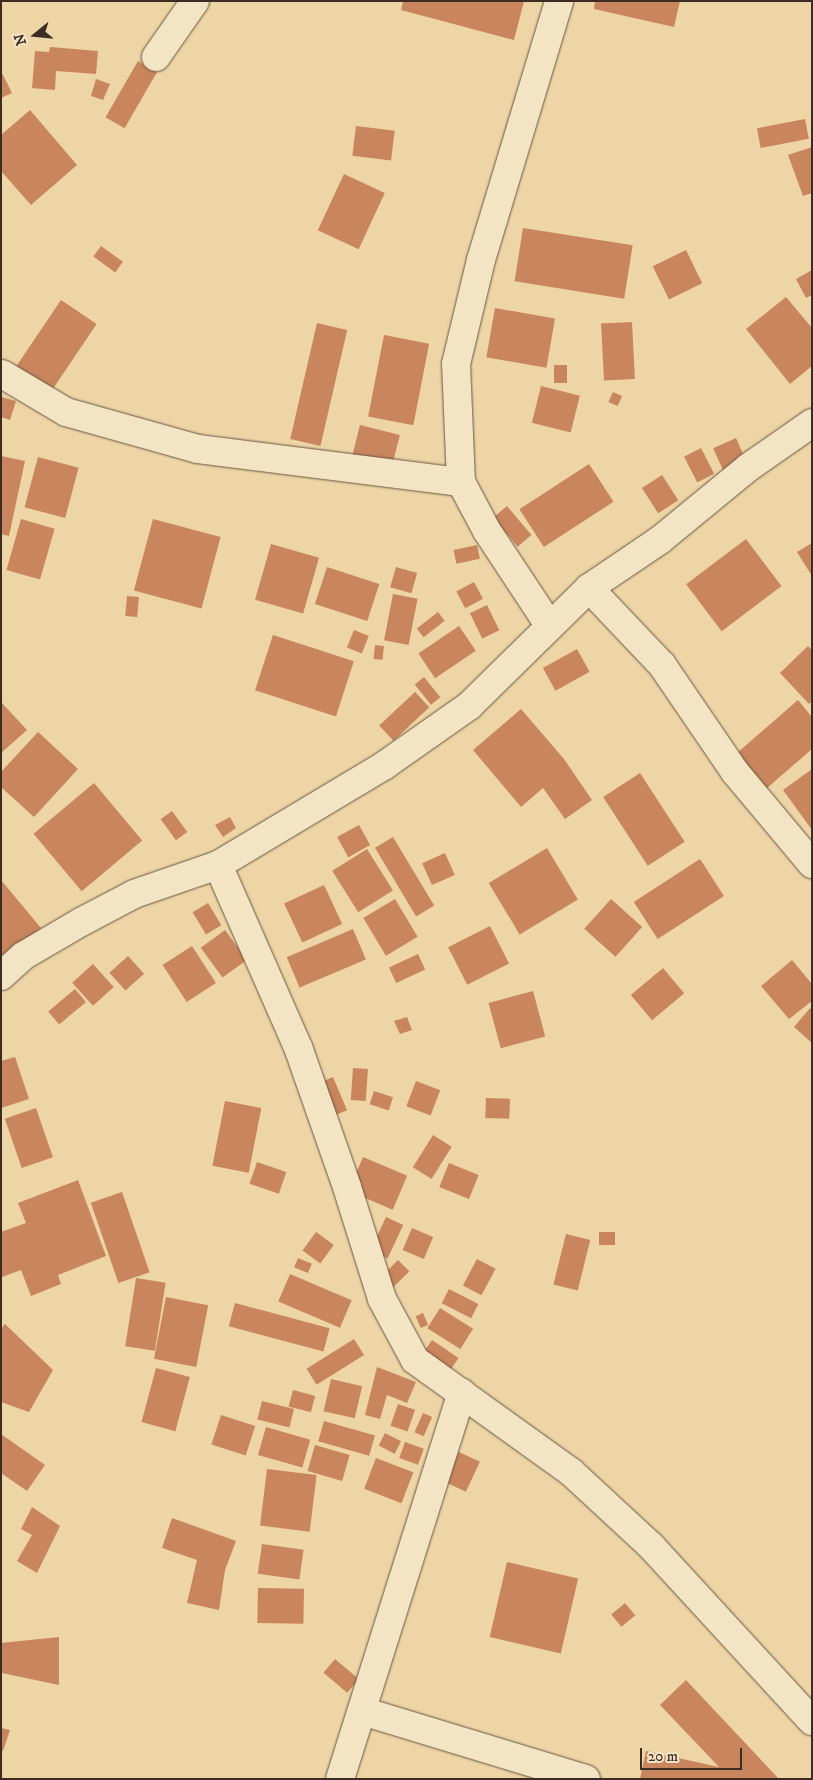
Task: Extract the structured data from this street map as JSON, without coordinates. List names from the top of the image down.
{
  "scale_bar": "20 m",
  "north": "left"
}
